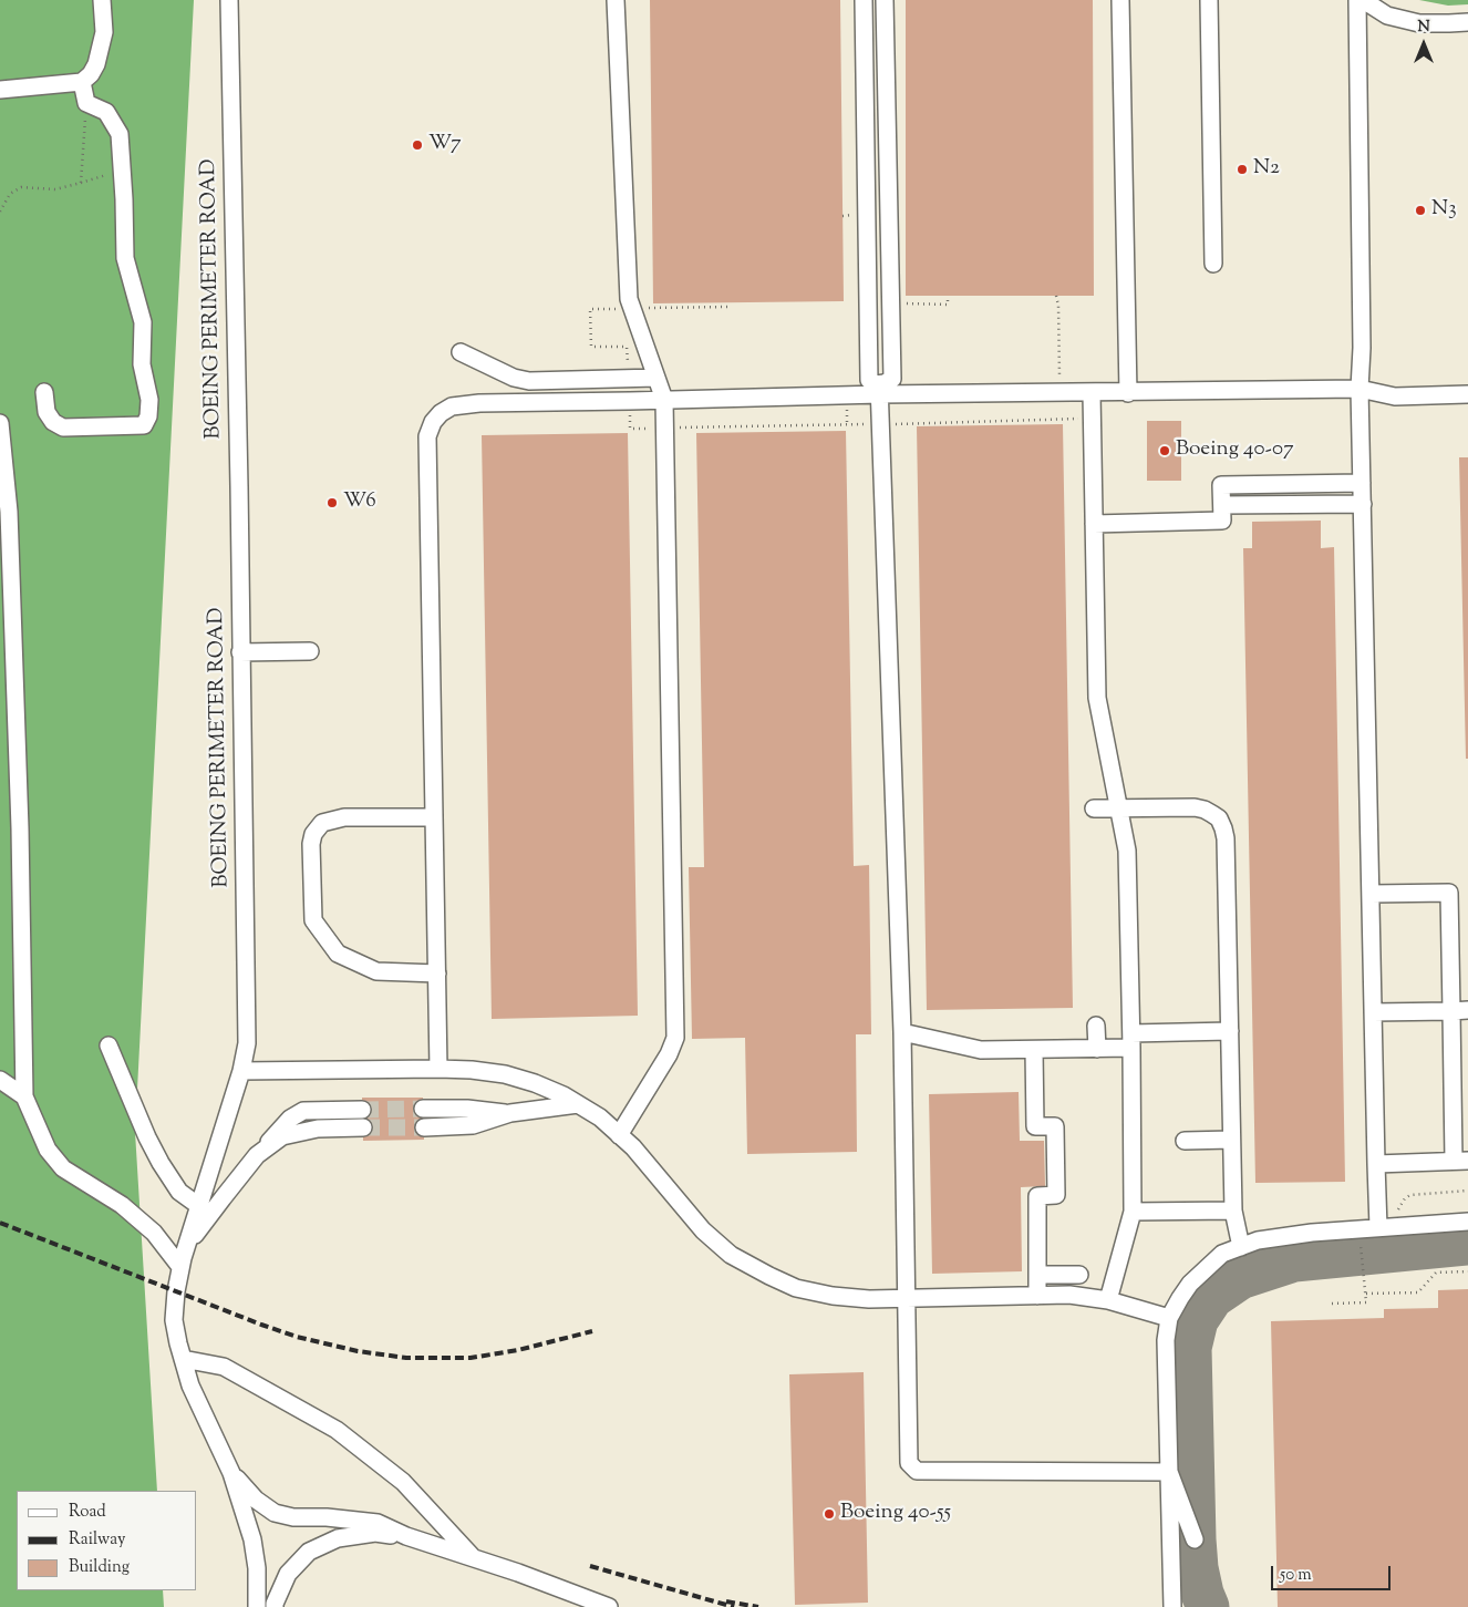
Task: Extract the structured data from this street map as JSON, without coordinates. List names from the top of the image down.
{
  "streets": {
    "lane": ["BOEING PERIMETER ROAD"]
  },
  "places": [
    "W7",
    "N2",
    "N3",
    "Boeing 40-07",
    "W6",
    "Boeing 40-55"
  ],
  "legend": ["Road", "Railway", "Building"],
  "scale_bar": "50 m",
  "north": "top"
}
